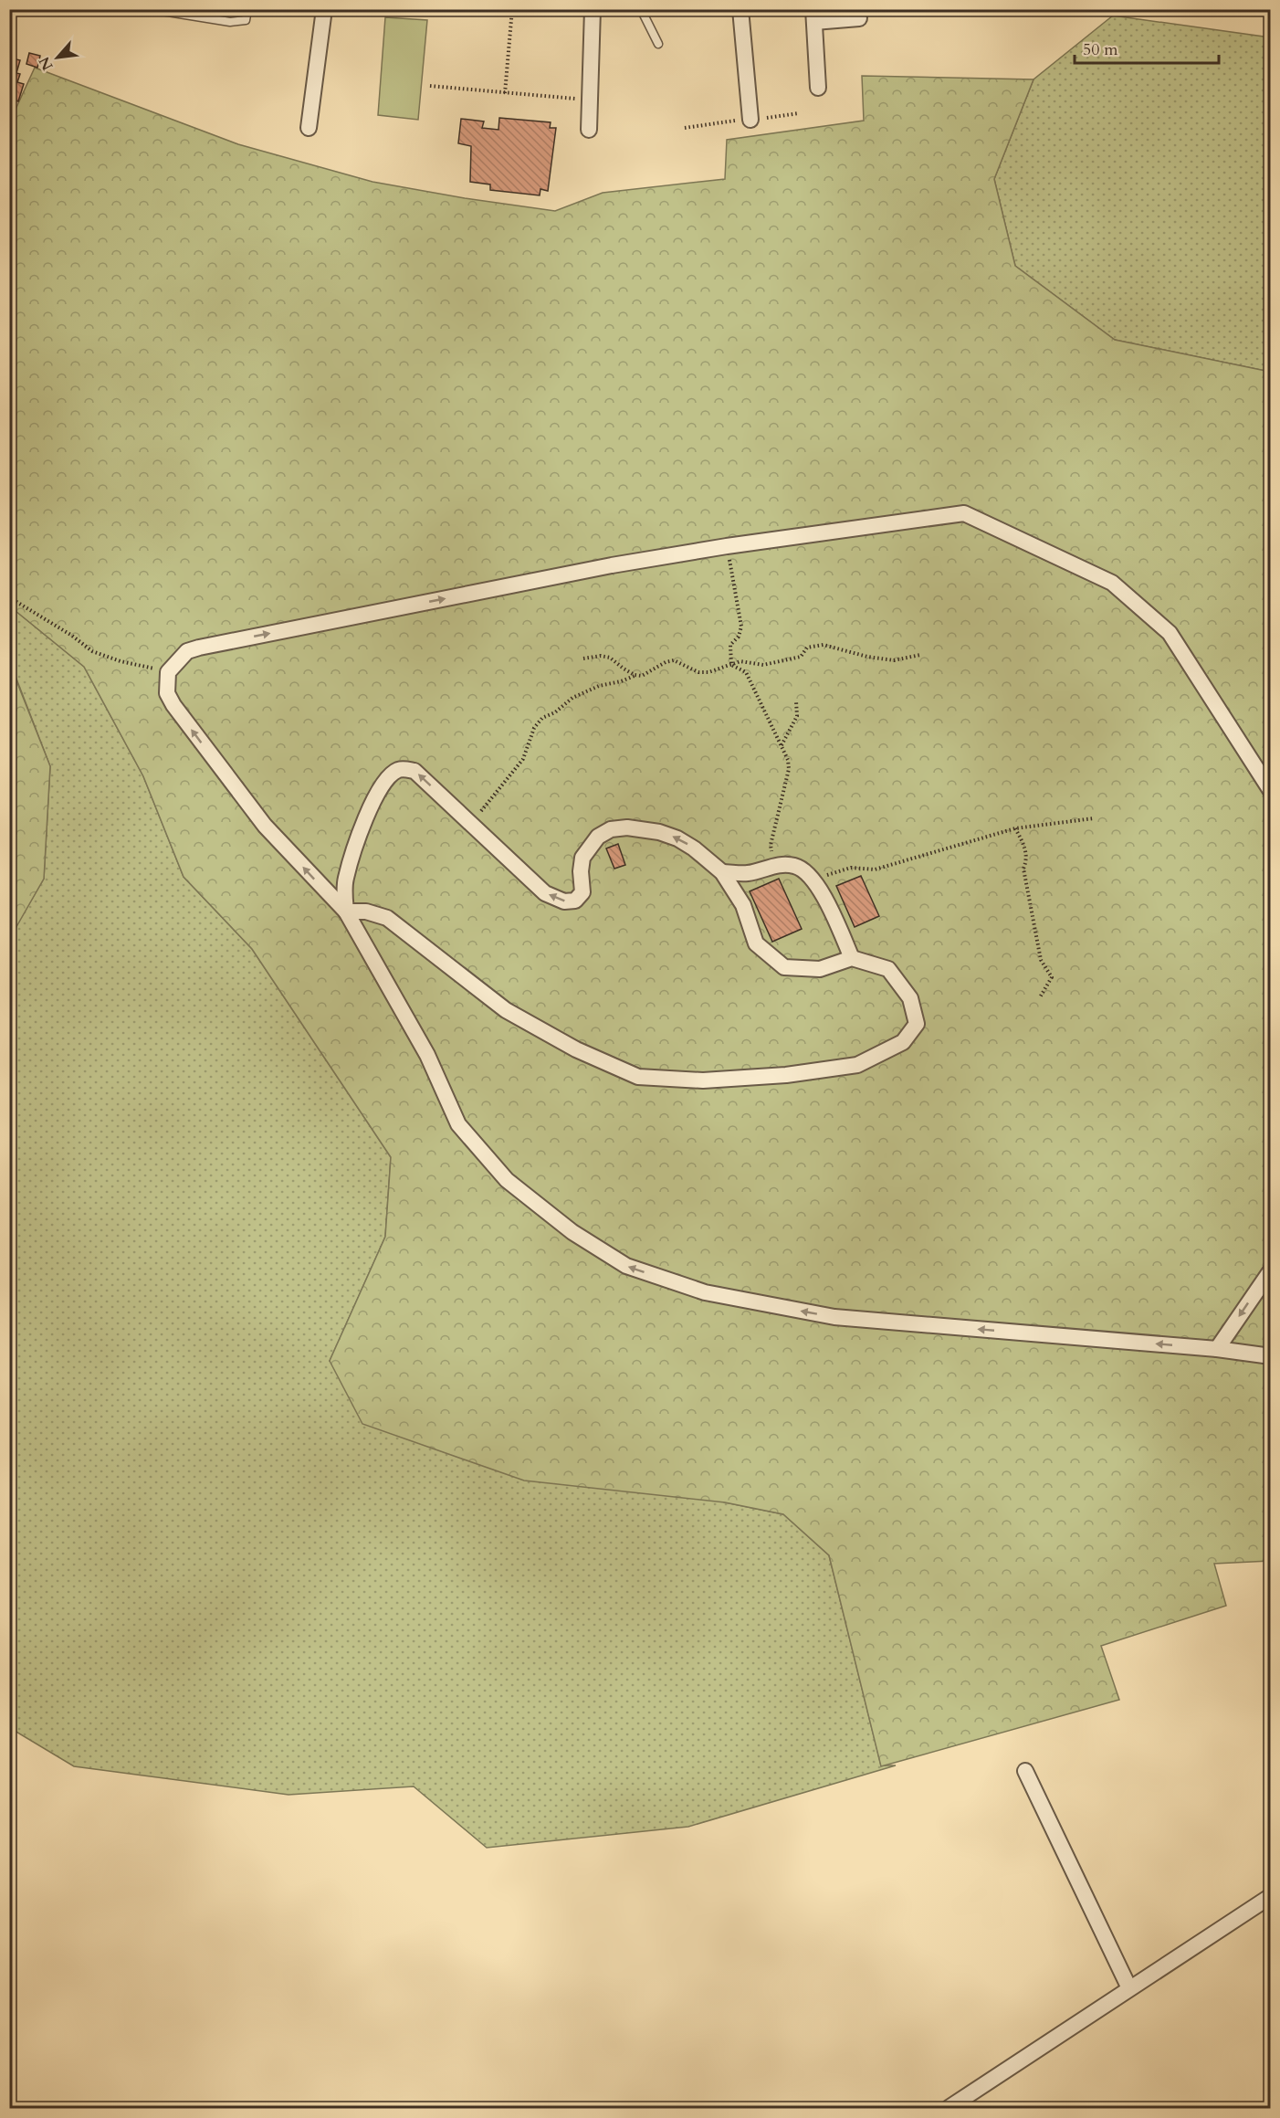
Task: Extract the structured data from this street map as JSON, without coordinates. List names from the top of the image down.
{
  "scale_bar": "50 m",
  "north": "bottom left"
}
